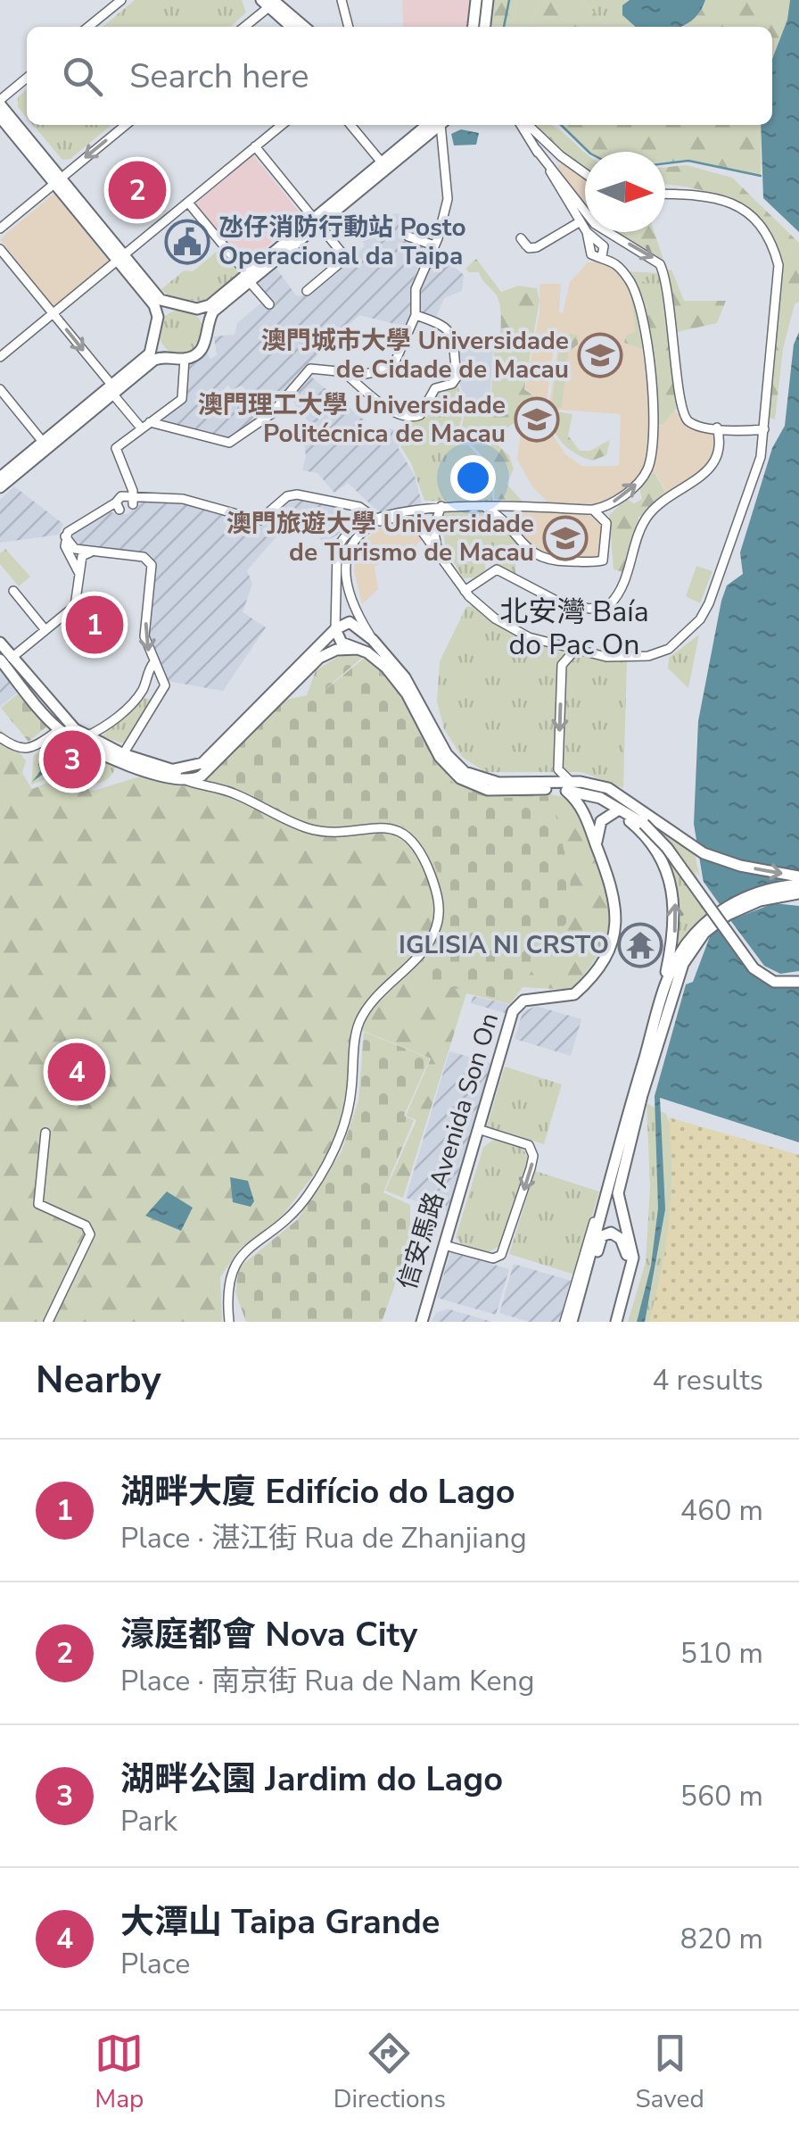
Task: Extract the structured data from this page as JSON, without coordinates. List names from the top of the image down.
{
  "streets": {
    "main road": ["信安馬路 Avenida Son On"]
  },
  "districts": ["北安灣 Baía do Pac On"],
  "places": {
    "public building": ["氹仔消防行動站 Posto Operacional da Taipa"],
    "school or university": ["澳門城市大學 Universidade de Cidade de Macau", "澳門理工大學 Universidade Politécnica de Macau", "澳門旅遊大學 Universidade de Turismo de Macau"],
    "temple": ["IGLISIA NI CRSTO"]
  },
  "north": "right",
  "page": {
    "search": "Search here",
    "pins": [
      "2",
      "1",
      "3",
      "4"
    ],
    "heading": ["Nearby", "4 results"],
    "list": [
      {
        "mark": "1",
        "name": "湖畔大廈 Edifício do Lago",
        "note": "Place · 湛江街 Rua de Zhanjiang",
        "value": "460 m"
      },
      {
        "mark": "2",
        "name": "濠庭都會 Nova City",
        "note": "Place · 南京街 Rua de Nam Keng",
        "value": "510 m"
      },
      {
        "mark": "3",
        "name": "湖畔公園 Jardim do Lago",
        "note": "Park",
        "value": "560 m"
      },
      {
        "mark": "4",
        "name": "大潭山 Taipa Grande",
        "note": "Place",
        "value": "820 m"
      }
    ],
    "nav": ["Map", "Directions", "Saved"]
  }
}
